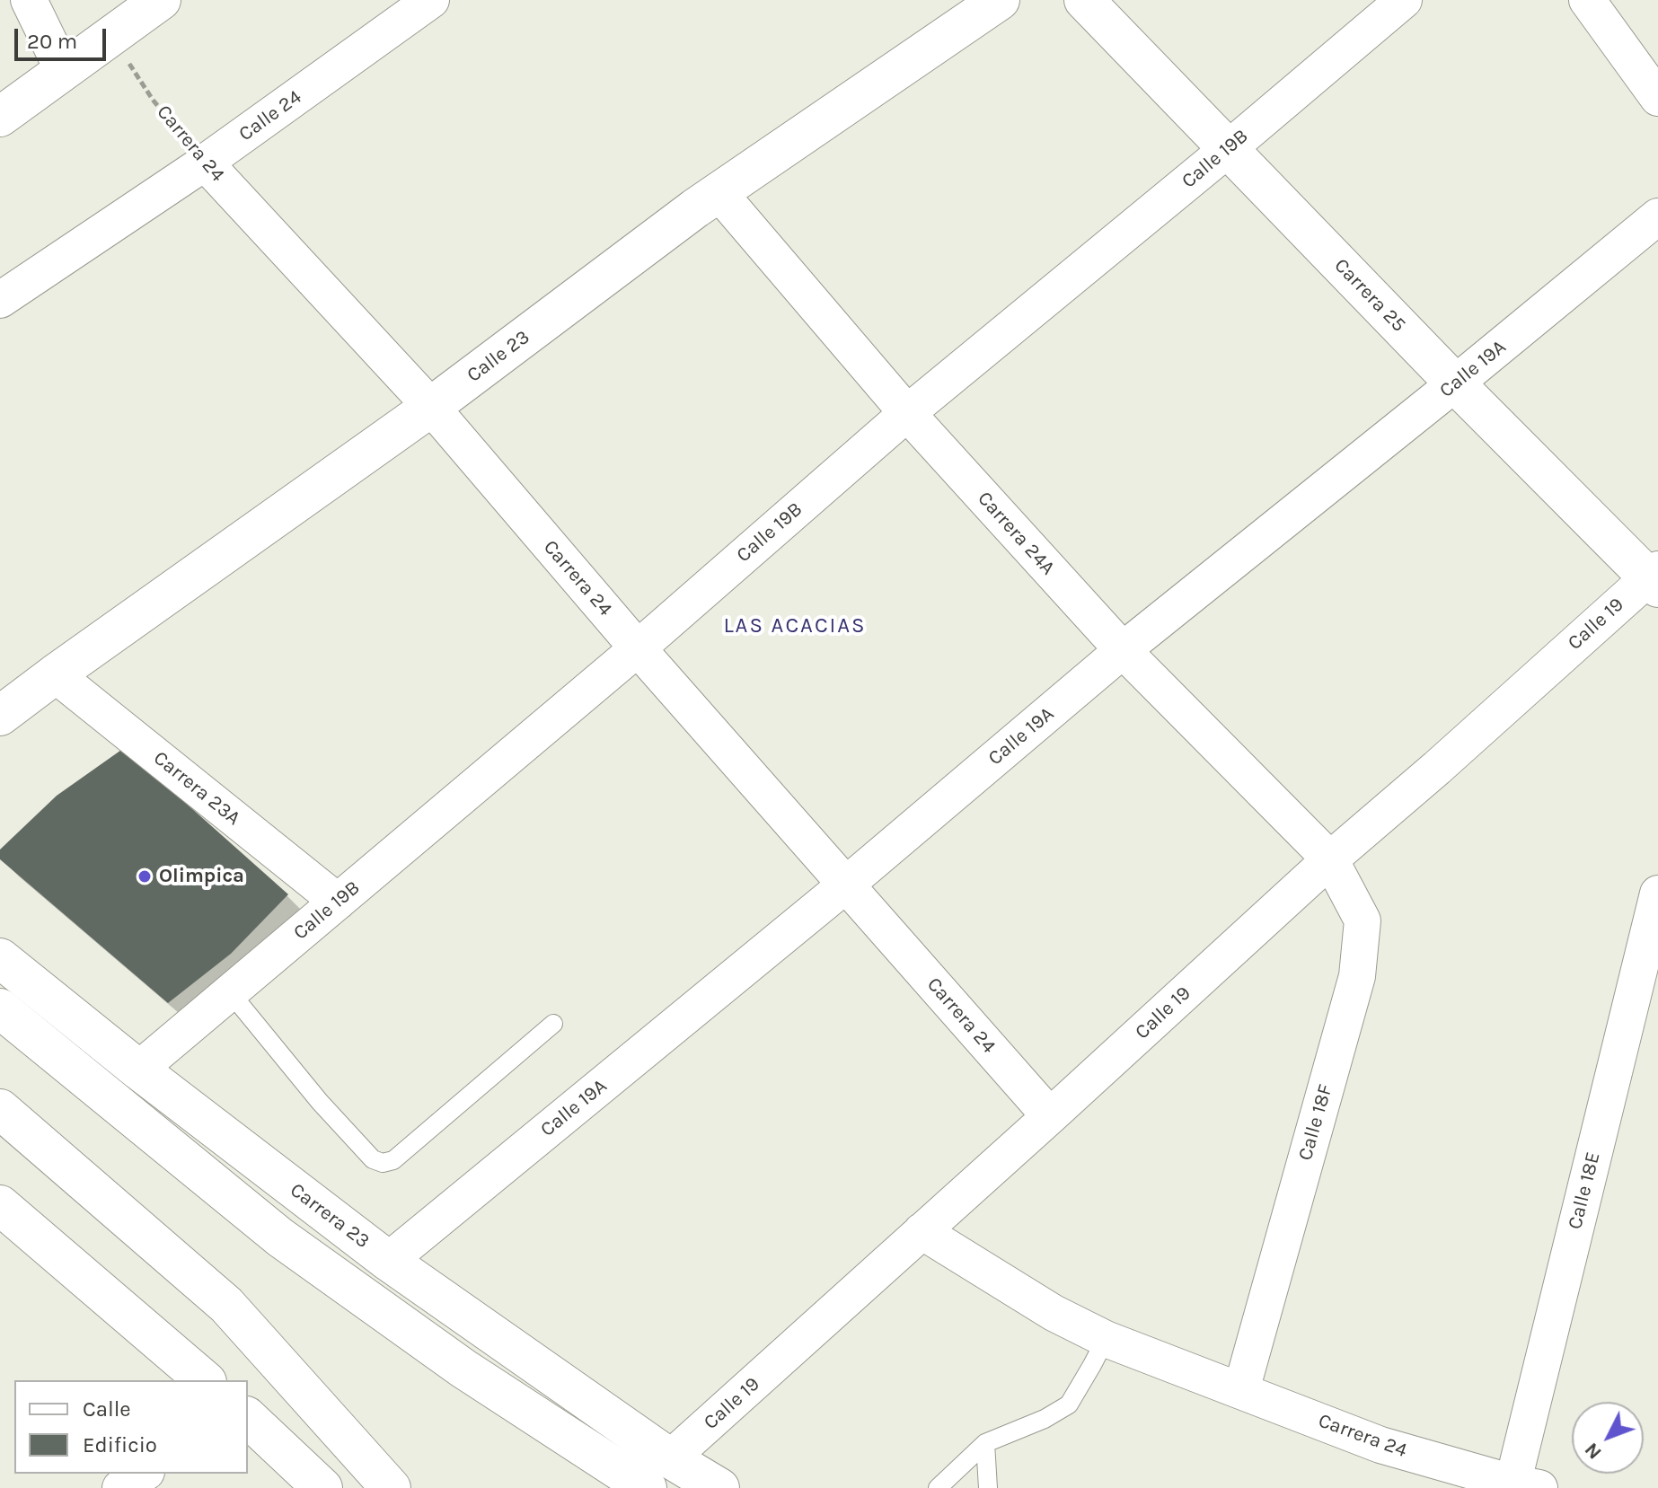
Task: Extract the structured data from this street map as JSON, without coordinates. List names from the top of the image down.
{
  "streets": {
    "main road": ["Carrera 25", "Calle 23", "Carrera 23"],
    "street": [
      "Calle 24",
      "Carrera 24",
      "Calle 19B",
      "Calle 19A",
      "Carrera 24A",
      "Calle 19",
      "Carrera 23A",
      "Calle 18F",
      "Calle 18E"
    ]
  },
  "crossings": [
    ["Calle 24", "Carrera 24"],
    ["Carrera 24", "Calle 19B"],
    ["Carrera 24", "Calle 23"],
    ["Carrera 24", "Calle 19A"],
    ["Carrera 24", "Calle 19"],
    ["Carrera 24", "Calle 18F"],
    ["Carrera 24", "Calle 18E"],
    ["Calle 19B", "Carrera 25"],
    ["Calle 19B", "Carrera 24A"],
    ["Calle 19B", "Carrera 23A"],
    ["Calle 19B", "Carrera 23"],
    ["Carrera 25", "Calle 19A"],
    ["Carrera 25", "Calle 19"],
    ["Calle 23", "Carrera 24A"],
    ["Calle 23", "Carrera 23A"],
    ["Calle 19A", "Carrera 24A"],
    ["Calle 19A", "Carrera 23"],
    ["Carrera 24A", "Calle 19"],
    ["Carrera 24A", "Calle 18F"],
    ["Calle 19", "Calle 18F"],
    ["Calle 19", "Carrera 23"]
  ],
  "districts": ["LAS ACACIAS"],
  "places": ["Olimpica"],
  "legend": ["Calle", "Edificio"],
  "scale_bar": "20 m",
  "north": "bottom left"
}
